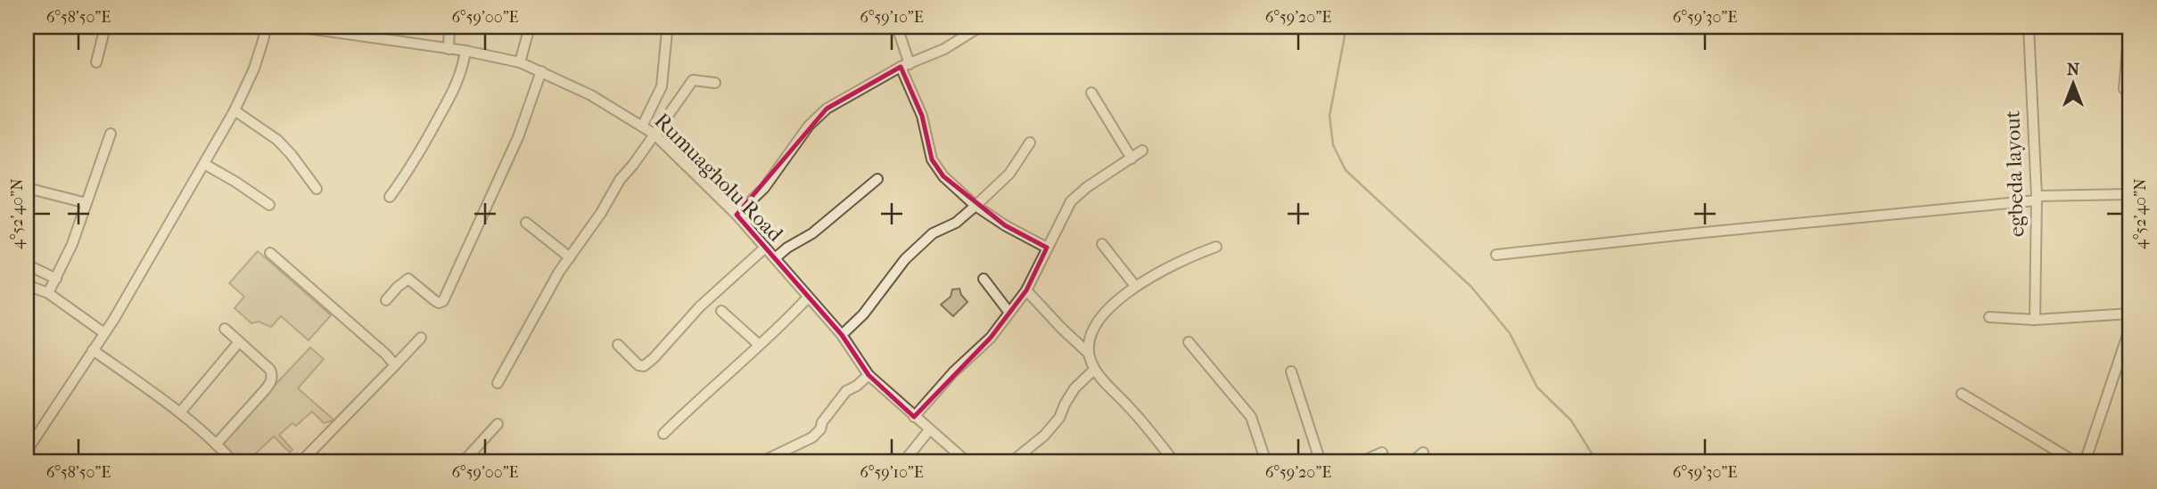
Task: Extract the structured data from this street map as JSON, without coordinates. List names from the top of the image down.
{
  "streets": {
    "street": ["egbeda layout", "Rumuagholu Road"]
  },
  "north": "top",
  "coordinates": [
    "6°58'50\"E",
    "6°59'00\"E",
    "6°59'10\"E",
    "6°59'20\"E",
    "6°59'30\"E",
    "4°52'40\"N"
  ]
}
